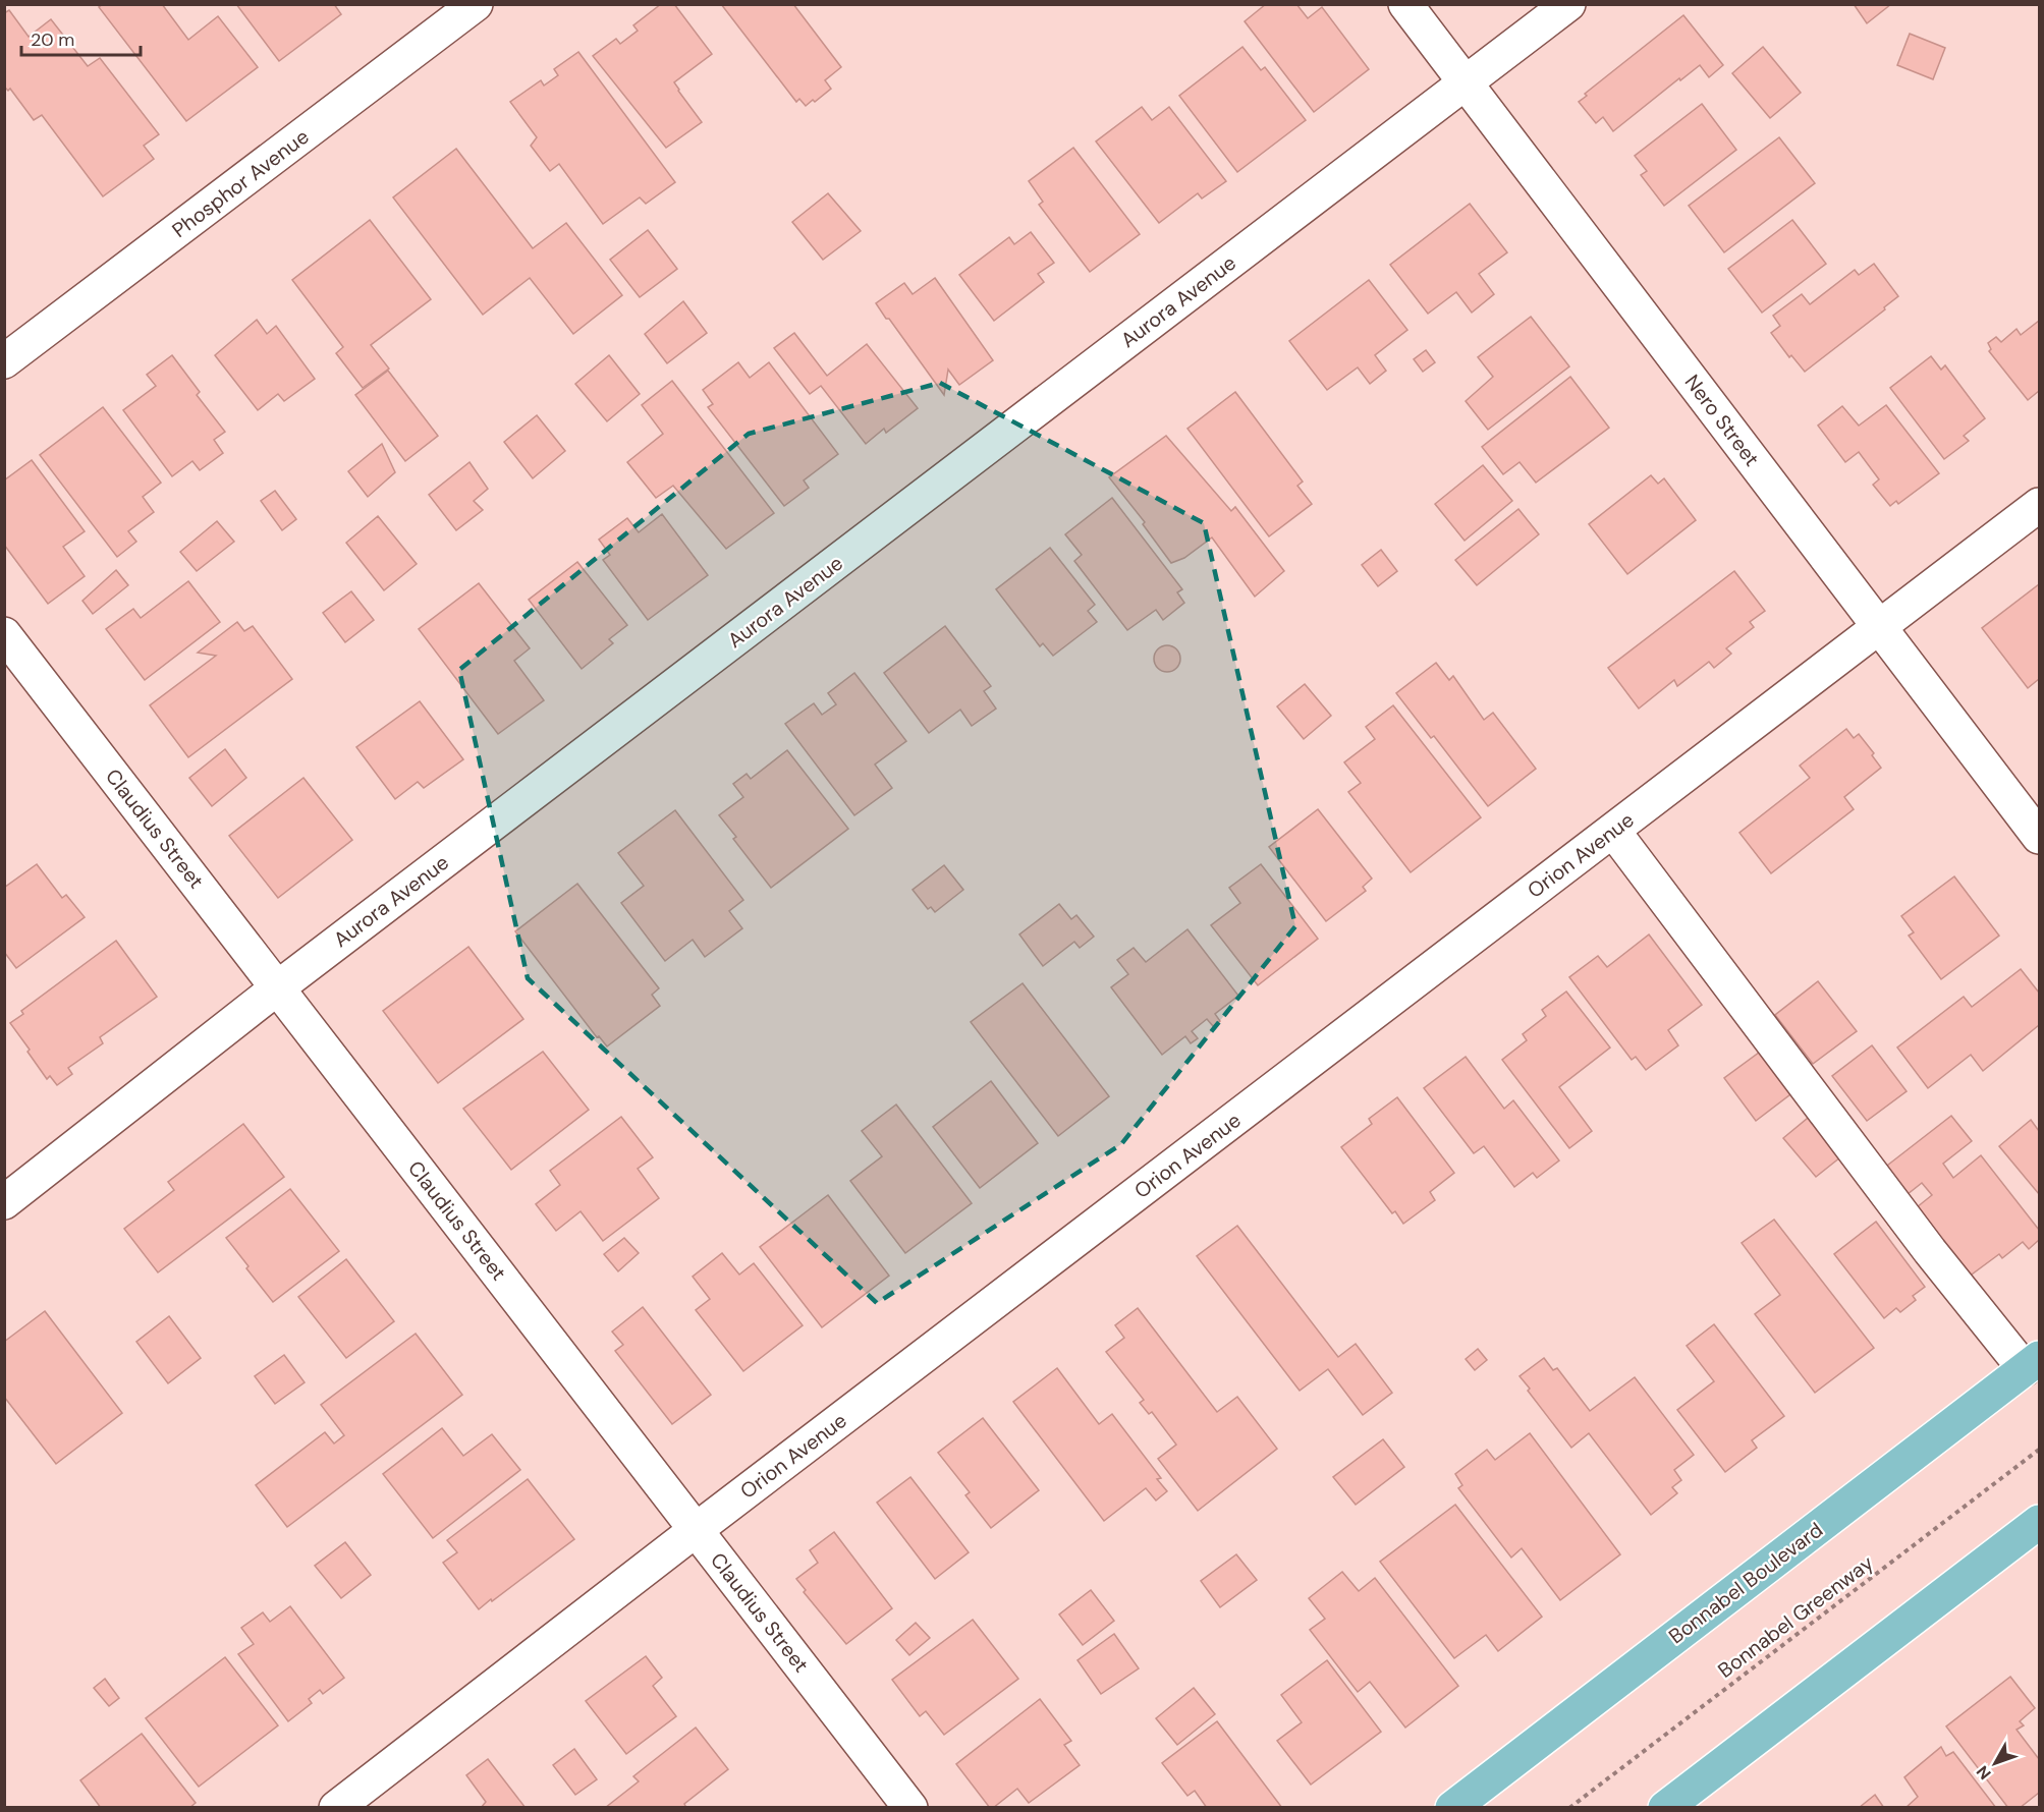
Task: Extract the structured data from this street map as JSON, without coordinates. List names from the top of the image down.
{
  "streets": {
    "main road": ["Bonnabel Boulevard"],
    "street": [
      "Phosphor Avenue",
      "Aurora Avenue",
      "Nero Street",
      "Claudius Street",
      "Orion Avenue"
    ],
    "path": ["Bonnabel Greenway"]
  },
  "crossings": [
    ["Aurora Avenue", "Nero Street"],
    ["Aurora Avenue", "Claudius Street"],
    ["Nero Street", "Orion Avenue"],
    ["Claudius Street", "Orion Avenue"]
  ],
  "scale_bar": "20 m",
  "north": "bottom left"
}
